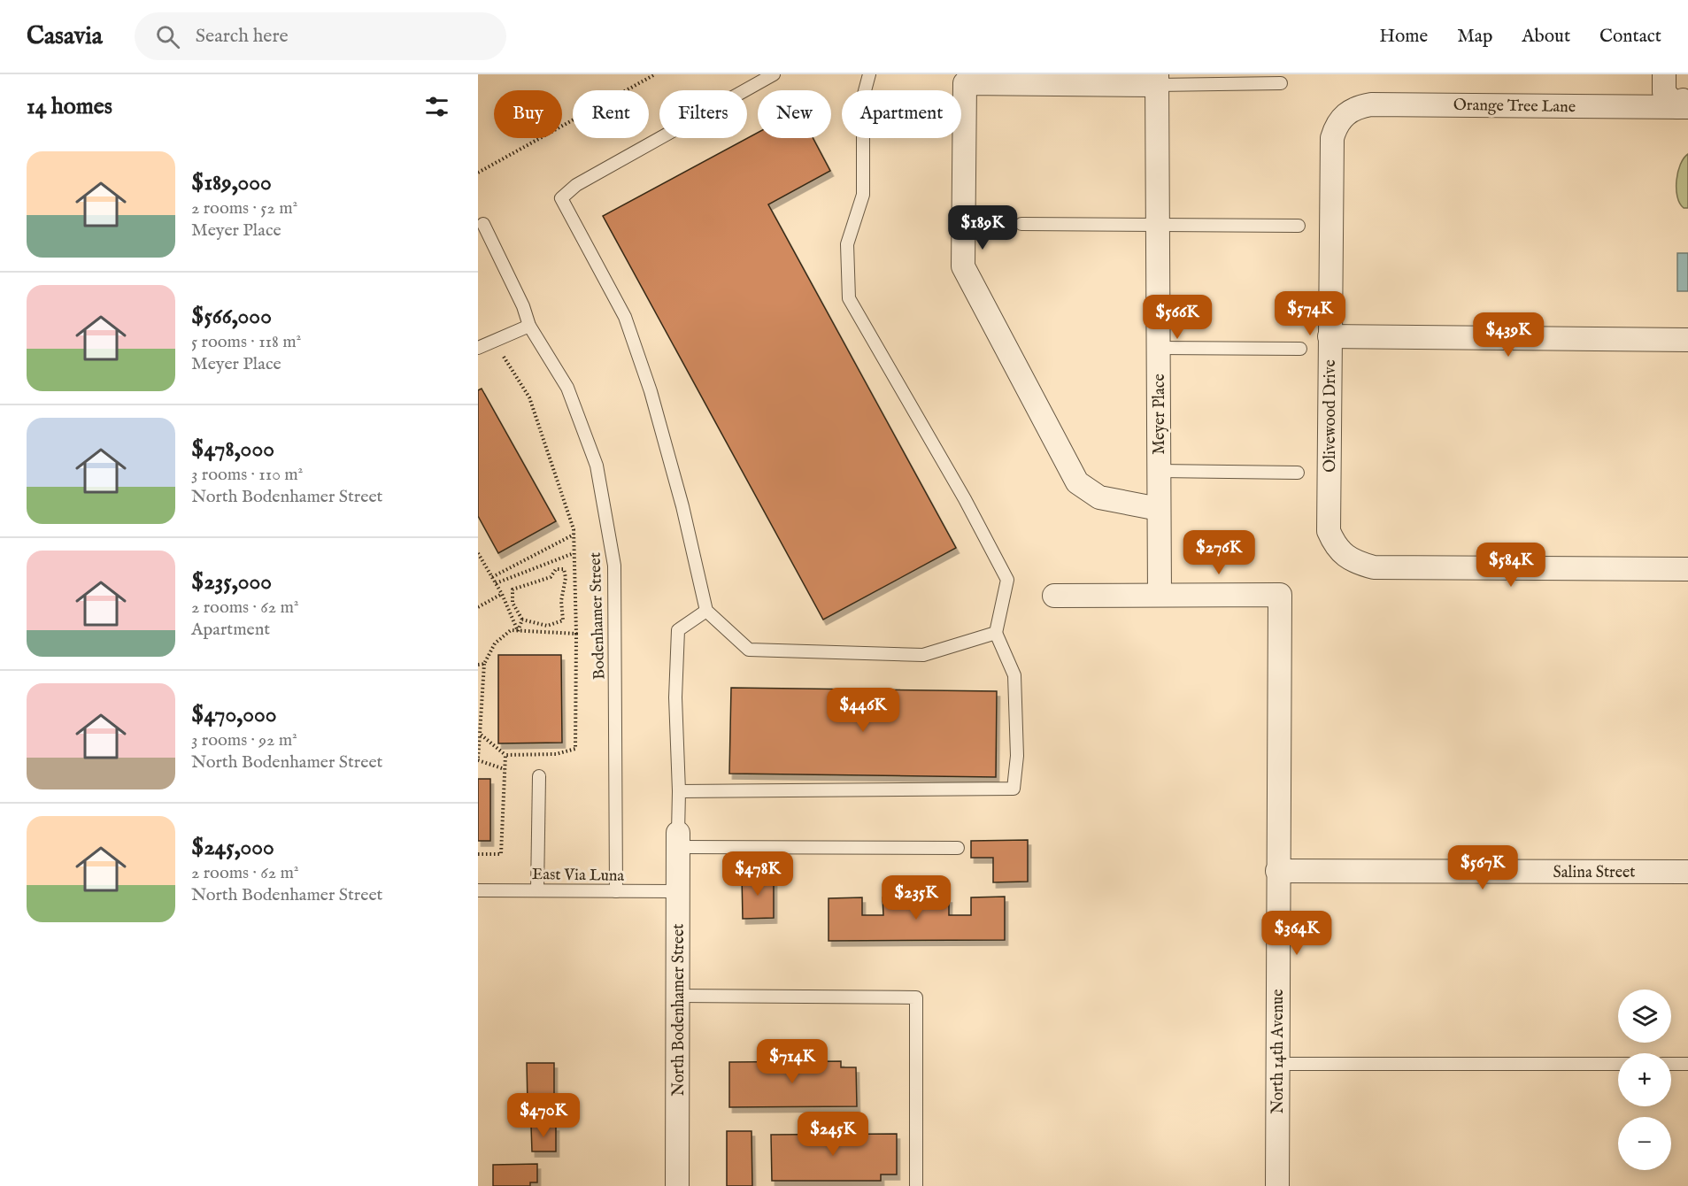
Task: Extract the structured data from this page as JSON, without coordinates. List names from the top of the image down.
{
  "streets": {
    "street": [
      "Orange Tree Lane",
      "Meyer Place",
      "Olivewood Drive",
      "Salina Street",
      "North Bodenhamer Street",
      "North 14th Avenue"
    ],
    "lane": ["Bodenhamer Street", "East Via Luna"]
  },
  "crossings": [
    ["Orange Tree Lane", "Olivewood Drive"],
    ["Meyer Place", "North 14th Avenue"],
    ["Bodenhamer Street", "East Via Luna"],
    ["Salina Street", "North 14th Avenue"],
    ["East Via Luna", "North Bodenhamer Street"]
  ],
  "page": {
    "header": "Casavia",
    "search": "Search here",
    "nav": [
      "Home",
      "Map",
      "About",
      "Contact"
    ],
    "heading": "14 homes",
    "chip": [
      "Buy",
      "Rent",
      "Filters",
      "New",
      "Apartment"
    ],
    "list": [
      {
        "name": "$189,000",
        "note": "2 rooms · 52 m² · Meyer Place"
      },
      {
        "name": "$566,000",
        "note": "5 rooms · 118 m² · Meyer Place"
      },
      {
        "name": "$478,000",
        "note": "3 rooms · 110 m² · North Bodenhamer Street"
      },
      {
        "name": "$235,000",
        "note": "2 rooms · 62 m² · Apartment"
      },
      {
        "name": "$470,000",
        "note": "3 rooms · 92 m² · North Bodenhamer Street"
      },
      {
        "name": "$245,000",
        "note": "2 rooms · 62 m² · North Bodenhamer Street"
      }
    ],
    "price": [
      "$189K",
      "$574K",
      "$566K",
      "$439K",
      "$276K",
      "$584K",
      "$446K",
      "$567K",
      "$478K",
      "$235K",
      "$364K",
      "$714K",
      "$470K",
      "$245K"
    ],
    "map_buttons": ["+", "−"]
  }
}
